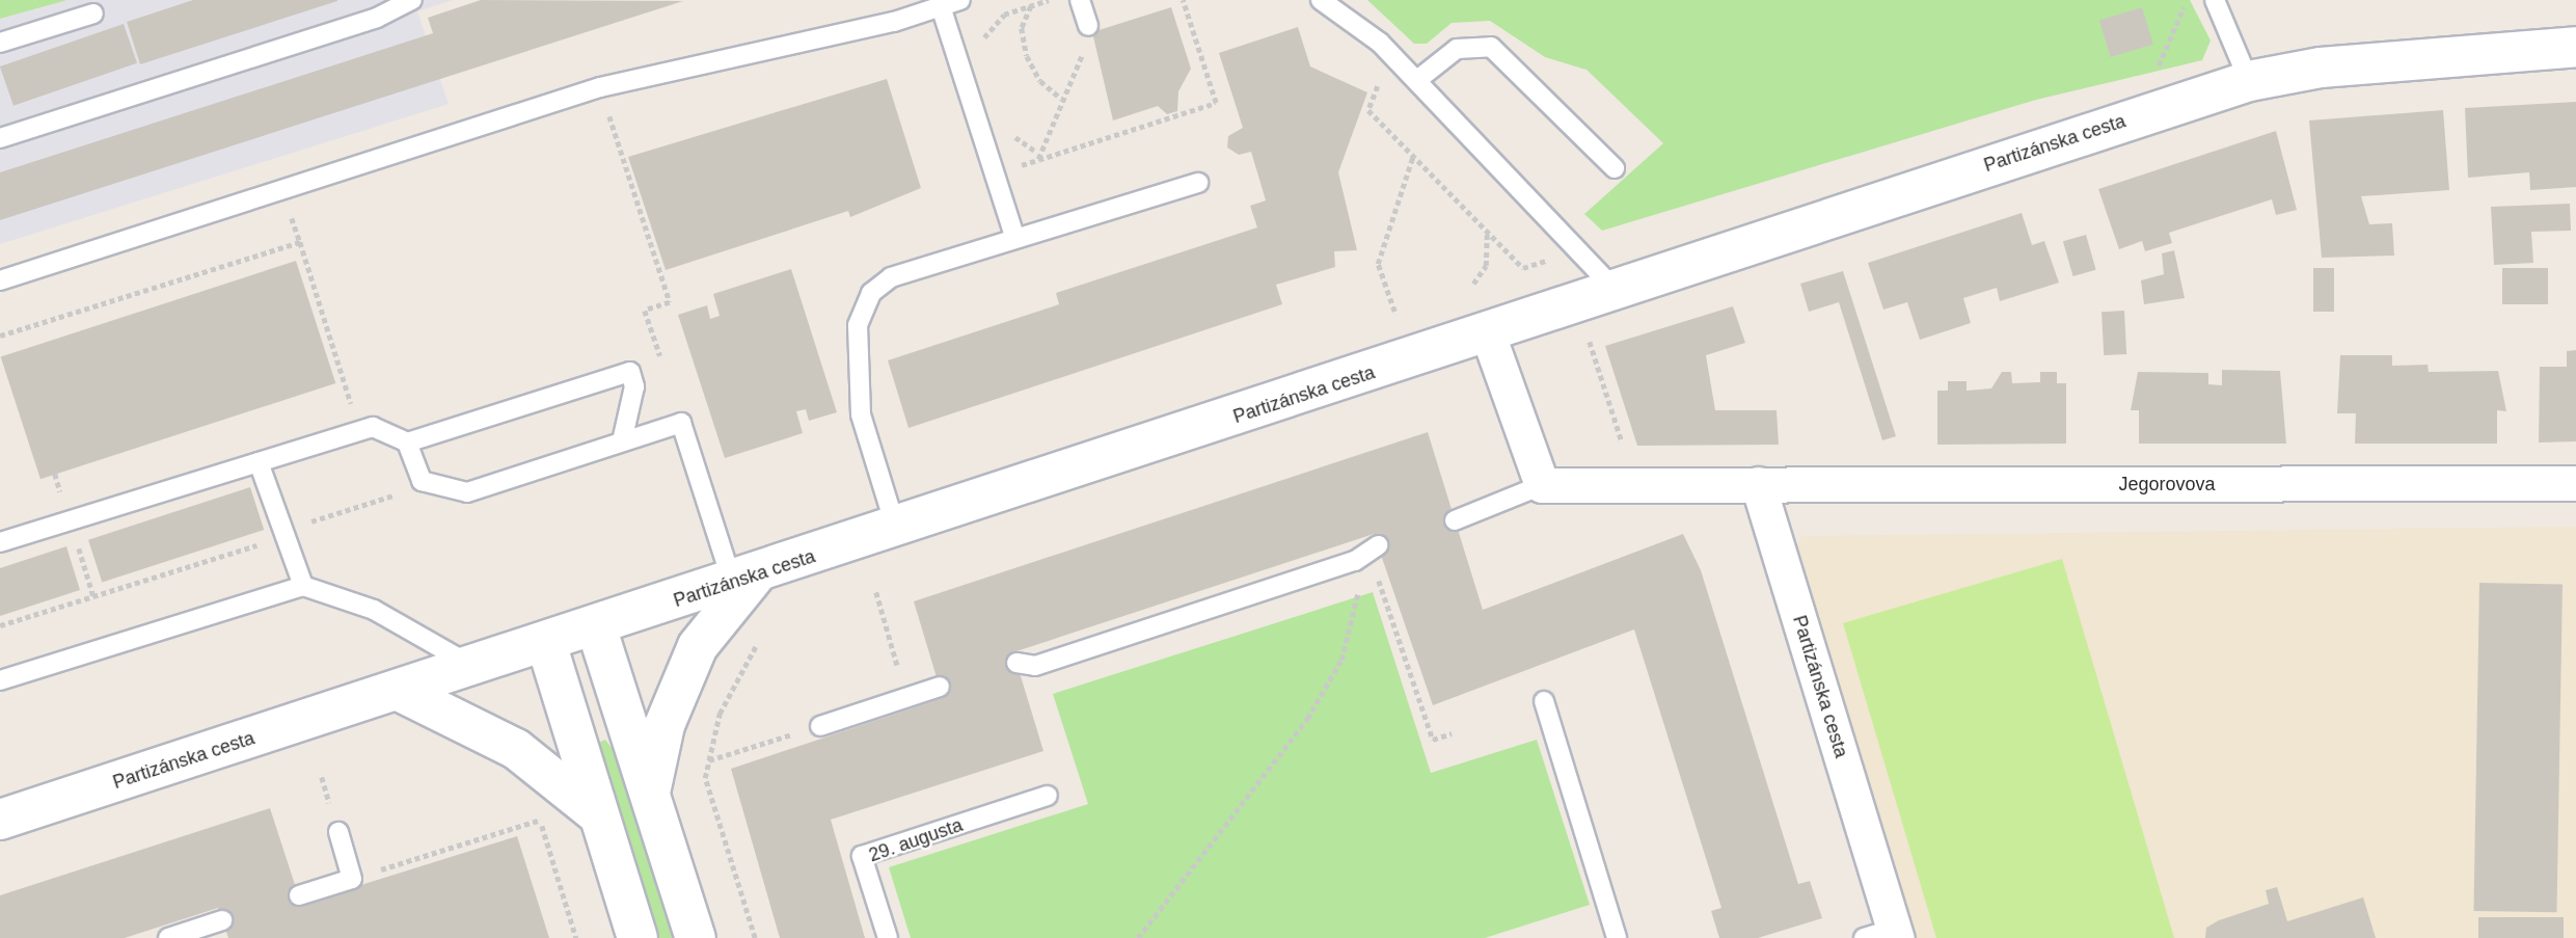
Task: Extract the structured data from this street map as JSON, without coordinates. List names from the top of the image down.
{
  "streets": {
    "street": ["Partizánska cesta", "Jegorovova"],
    "lane": ["29. augusta"]
  },
  "crossings": [
    ["Partizánska cesta", "Jegorovova"]
  ]
}
